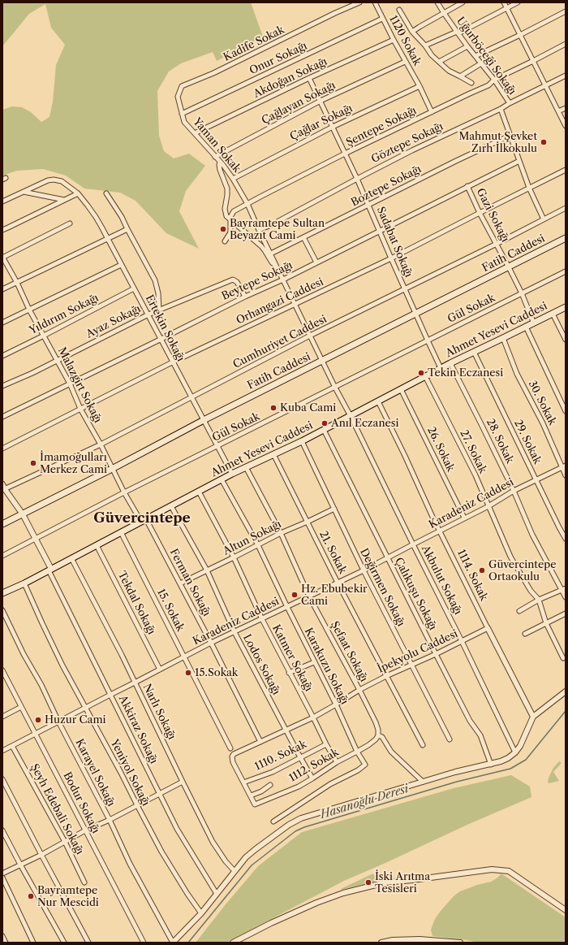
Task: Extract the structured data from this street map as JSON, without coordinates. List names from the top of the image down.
{
  "streets": {
    "main road": ["Fatih Caddesi", "Ahmet Yesevi Caddesi"],
    "street": [
      "1120 Sokak",
      "Kadife Sokak",
      "Uğurböceği Sokağı",
      "Onur Sokağı",
      "Akdoğan Sokağı",
      "Çağlayan Sokağı",
      "Çağlar Sokağı",
      "Şentepe Sokağı",
      "Göztepe Sokağı",
      "Yaman Sokak",
      "Boztepe Sokağı",
      "Gazi Sokağı",
      "Sadabat Sokağı",
      "Beytepe Sokağı",
      "Orhangazi Caddesi",
      "Gül Sokak",
      "Yıldırım Sokağı",
      "Ayaz Sokağı",
      "Ertekin Sokağı",
      "Cumhuriyet Caddesi",
      "Malazgirt Sokağı",
      "30. Sokak",
      "28. Sokak",
      "29. Sokak",
      "26. Sokak",
      "27. Sokak",
      "Karadeniz Caddesi",
      "Altun Sokağı",
      "21. Sokak",
      "1114. Sokak",
      "Akbulut Sokağı",
      "Ferman Sokağı",
      "Değirmen Sokağı",
      "Çalıkuşu Sokağı",
      "Tekdal Sokağı",
      "15. Sokak",
      "Şefaat Sokağı",
      "İpekyolu Caddesi",
      "Katmer Sokağı",
      "Lodos Sokağı",
      "Karakuzu Sokağı",
      "Narlı Sokağı",
      "Akkiraz Sokağı",
      "1110. Sokak",
      "1112. Sokak",
      "Karayel Sokağı",
      "Yeniyol Sokağı",
      "Bodur Sokağı",
      "Şeyh Edebali Sokağı"
    ]
  },
  "crossings": [
    ["1120 Sokak", "Onur Sokağı"],
    ["1120 Sokak", "Akdoğan Sokağı"],
    ["1120 Sokak", "Çağlayan Sokağı"],
    ["1120 Sokak", "Çağlar Sokağı"],
    ["1120 Sokak", "Şentepe Sokağı"],
    ["Kadife Sokak", "Onur Sokağı"],
    ["Kadife Sokak", "Yaman Sokak"],
    ["Uğurböceği Sokağı", "Şentepe Sokağı"],
    ["Uğurböceği Sokağı", "Göztepe Sokağı"],
    ["Uğurböceği Sokağı", "Boztepe Sokağı"],
    ["Uğurböceği Sokağı", "Beytepe Sokağı"],
    ["Uğurböceği Sokağı", "Orhangazi Caddesi"],
    ["Uğurböceği Sokağı", "Cumhuriyet Caddesi"],
    ["Onur Sokağı", "Yaman Sokak"],
    ["Akdoğan Sokağı", "Yaman Sokak"],
    ["Akdoğan Sokağı", "Sadabat Sokağı"],
    ["Çağlayan Sokağı", "Yaman Sokak"],
    ["Çağlayan Sokağı", "Sadabat Sokağı"],
    ["Çağlar Sokağı", "Yaman Sokak"],
    ["Çağlar Sokağı", "Sadabat Sokağı"],
    ["Şentepe Sokağı", "Yaman Sokak"],
    ["Şentepe Sokağı", "Sadabat Sokağı"],
    ["Göztepe Sokağı", "Yaman Sokak"],
    ["Göztepe Sokağı", "Sadabat Sokağı"],
    ["Yaman Sokak", "Boztepe Sokağı"],
    ["Yaman Sokak", "Fatih Caddesi"],
    ["Yaman Sokak", "Beytepe Sokağı"],
    ["Yaman Sokak", "Orhangazi Caddesi"],
    ["Yaman Sokak", "Gül Sokak"],
    ["Yaman Sokak", "Ahmet Yesevi Caddesi"],
    ["Yaman Sokak", "Cumhuriyet Caddesi"],
    ["Yaman Sokak", "Akbulut Sokağı"],
    ["Boztepe Sokağı", "Sadabat Sokağı"],
    ["Gazi Sokağı", "Fatih Caddesi"],
    ["Gazi Sokağı", "Beytepe Sokağı"],
    ["Gazi Sokağı", "Orhangazi Caddesi"],
    ["Gazi Sokağı", "Gül Sokak"],
    ["Gazi Sokağı", "Ahmet Yesevi Caddesi"],
    ["Gazi Sokağı", "Cumhuriyet Caddesi"],
    ["Sadabat Sokağı", "Fatih Caddesi"],
    ["Sadabat Sokağı", "Beytepe Sokağı"],
    ["Sadabat Sokağı", "Orhangazi Caddesi"],
    ["Sadabat Sokağı", "Gül Sokak"],
    ["Sadabat Sokağı", "Ahmet Yesevi Caddesi"],
    ["Sadabat Sokağı", "Cumhuriyet Caddesi"],
    ["Fatih Caddesi", "Ertekin Sokağı"],
    ["Fatih Caddesi", "Malazgirt Sokağı"],
    ["Beytepe Sokağı", "Ayaz Sokağı"],
    ["Beytepe Sokağı", "Ertekin Sokağı"],
    ["Beytepe Sokağı", "Malazgirt Sokağı"],
    ["Orhangazi Caddesi", "Ertekin Sokağı"],
    ["Orhangazi Caddesi", "Malazgirt Sokağı"],
    ["Gül Sokak", "Ertekin Sokağı"],
    ["Gül Sokak", "Malazgirt Sokağı"],
    ["Yıldırım Sokağı", "Ertekin Sokağı"],
    ["Yıldırım Sokağı", "Malazgirt Sokağı"],
    ["Ayaz Sokağı", "Ertekin Sokağı"],
    ["Ayaz Sokağı", "Malazgirt Sokağı"],
    ["Ertekin Sokağı", "Ahmet Yesevi Caddesi"],
    ["Ertekin Sokağı", "Cumhuriyet Caddesi"],
    ["Ahmet Yesevi Caddesi", "Malazgirt Sokağı"],
    ["Ahmet Yesevi Caddesi", "30. Sokak"],
    ["Ahmet Yesevi Caddesi", "28. Sokak"],
    ["Ahmet Yesevi Caddesi", "29. Sokak"],
    ["Ahmet Yesevi Caddesi", "26. Sokak"],
    ["Ahmet Yesevi Caddesi", "27. Sokak"],
    ["Ahmet Yesevi Caddesi", "21. Sokak"],
    ["Ahmet Yesevi Caddesi", "1114. Sokak"],
    ["Ahmet Yesevi Caddesi", "Akbulut Sokağı"],
    ["Ahmet Yesevi Caddesi", "Ferman Sokağı"],
    ["Ahmet Yesevi Caddesi", "Değirmen Sokağı"],
    ["Ahmet Yesevi Caddesi", "Çalıkuşu Sokağı"],
    ["Ahmet Yesevi Caddesi", "Tekdal Sokağı"],
    ["Ahmet Yesevi Caddesi", "15. Sokak"],
    ["Ahmet Yesevi Caddesi", "Şefaat Sokağı"],
    ["Ahmet Yesevi Caddesi", "Katmer Sokağı"],
    ["Ahmet Yesevi Caddesi", "Lodos Sokağı"],
    ["Ahmet Yesevi Caddesi", "Karakuzu Sokağı"],
    ["Ahmet Yesevi Caddesi", "Narlı Sokağı"],
    ["Ahmet Yesevi Caddesi", "Akkiraz Sokağı"],
    ["Ahmet Yesevi Caddesi", "Yeniyol Sokağı"],
    ["Cumhuriyet Caddesi", "Malazgirt Sokağı"],
    ["Malazgirt Sokağı", "Ferman Sokağı"],
    ["30. Sokak", "Karadeniz Caddesi"],
    ["28. Sokak", "Karadeniz Caddesi"],
    ["29. Sokak", "Karadeniz Caddesi"],
    ["26. Sokak", "Karadeniz Caddesi"],
    ["27. Sokak", "Karadeniz Caddesi"],
    ["Karadeniz Caddesi", "21. Sokak"],
    ["Karadeniz Caddesi", "1114. Sokak"],
    ["Karadeniz Caddesi", "Akbulut Sokağı"],
    ["Karadeniz Caddesi", "Ferman Sokağı"],
    ["Karadeniz Caddesi", "Değirmen Sokağı"],
    ["Karadeniz Caddesi", "Çalıkuşu Sokağı"],
    ["Karadeniz Caddesi", "Tekdal Sokağı"],
    ["Karadeniz Caddesi", "15. Sokak"],
    ["Karadeniz Caddesi", "Şefaat Sokağı"],
    ["Karadeniz Caddesi", "Katmer Sokağı"],
    ["Karadeniz Caddesi", "Lodos Sokağı"],
    ["Karadeniz Caddesi", "Karakuzu Sokağı"],
    ["Karadeniz Caddesi", "Narlı Sokağı"],
    ["Karadeniz Caddesi", "Akkiraz Sokağı"],
    ["Karadeniz Caddesi", "Karayel Sokağı"],
    ["Karadeniz Caddesi", "Yeniyol Sokağı"],
    ["Karadeniz Caddesi", "Bodur Sokağı"],
    ["Karadeniz Caddesi", "Şeyh Edebali Sokağı"],
    ["Altun Sokağı", "21. Sokak"],
    ["Altun Sokağı", "Ferman Sokağı"],
    ["Altun Sokağı", "Değirmen Sokağı"],
    ["Altun Sokağı", "Şefaat Sokağı"],
    ["Altun Sokağı", "Katmer Sokağı"],
    ["Altun Sokağı", "Lodos Sokağı"],
    ["Altun Sokağı", "Karakuzu Sokağı"],
    ["21. Sokak", "İpekyolu Caddesi"],
    ["1114. Sokak", "İpekyolu Caddesi"],
    ["Akbulut Sokağı", "İpekyolu Caddesi"],
    ["Ferman Sokağı", "İpekyolu Caddesi"],
    ["Değirmen Sokağı", "İpekyolu Caddesi"],
    ["Çalıkuşu Sokağı", "İpekyolu Caddesi"],
    ["Şefaat Sokağı", "İpekyolu Caddesi"],
    ["Şefaat Sokağı", "1112. Sokak"],
    ["İpekyolu Caddesi", "Katmer Sokağı"],
    ["İpekyolu Caddesi", "Lodos Sokağı"],
    ["İpekyolu Caddesi", "Karakuzu Sokağı"],
    ["İpekyolu Caddesi", "1110. Sokak"],
    ["Katmer Sokağı", "1110. Sokak"],
    ["Katmer Sokağı", "1112. Sokak"],
    ["Lodos Sokağı", "1110. Sokak"],
    ["Lodos Sokağı", "1112. Sokak"],
    ["Karakuzu Sokağı", "1112. Sokak"]
  ],
  "districts": ["Güvercintepe"],
  "water": ["Hasanoğlu Deresi"],
  "places": [
    "Mahmut Şevket Zırh İlkokulu",
    "Bayramtepe Sultan Beyazıt Cami",
    "Tekin Eczanesi",
    "Kuba Cami",
    "Anıl Eczanesi",
    "İmamoğulları Merkez Cami",
    "Güvercintepe Ortaokulu",
    "Hz. Ebubekir Cami",
    "15.Sokak",
    "Huzur Cami",
    "İski Arıtma Tesisleri",
    "Bayramtepe Nur Mescidi"
  ]
}
